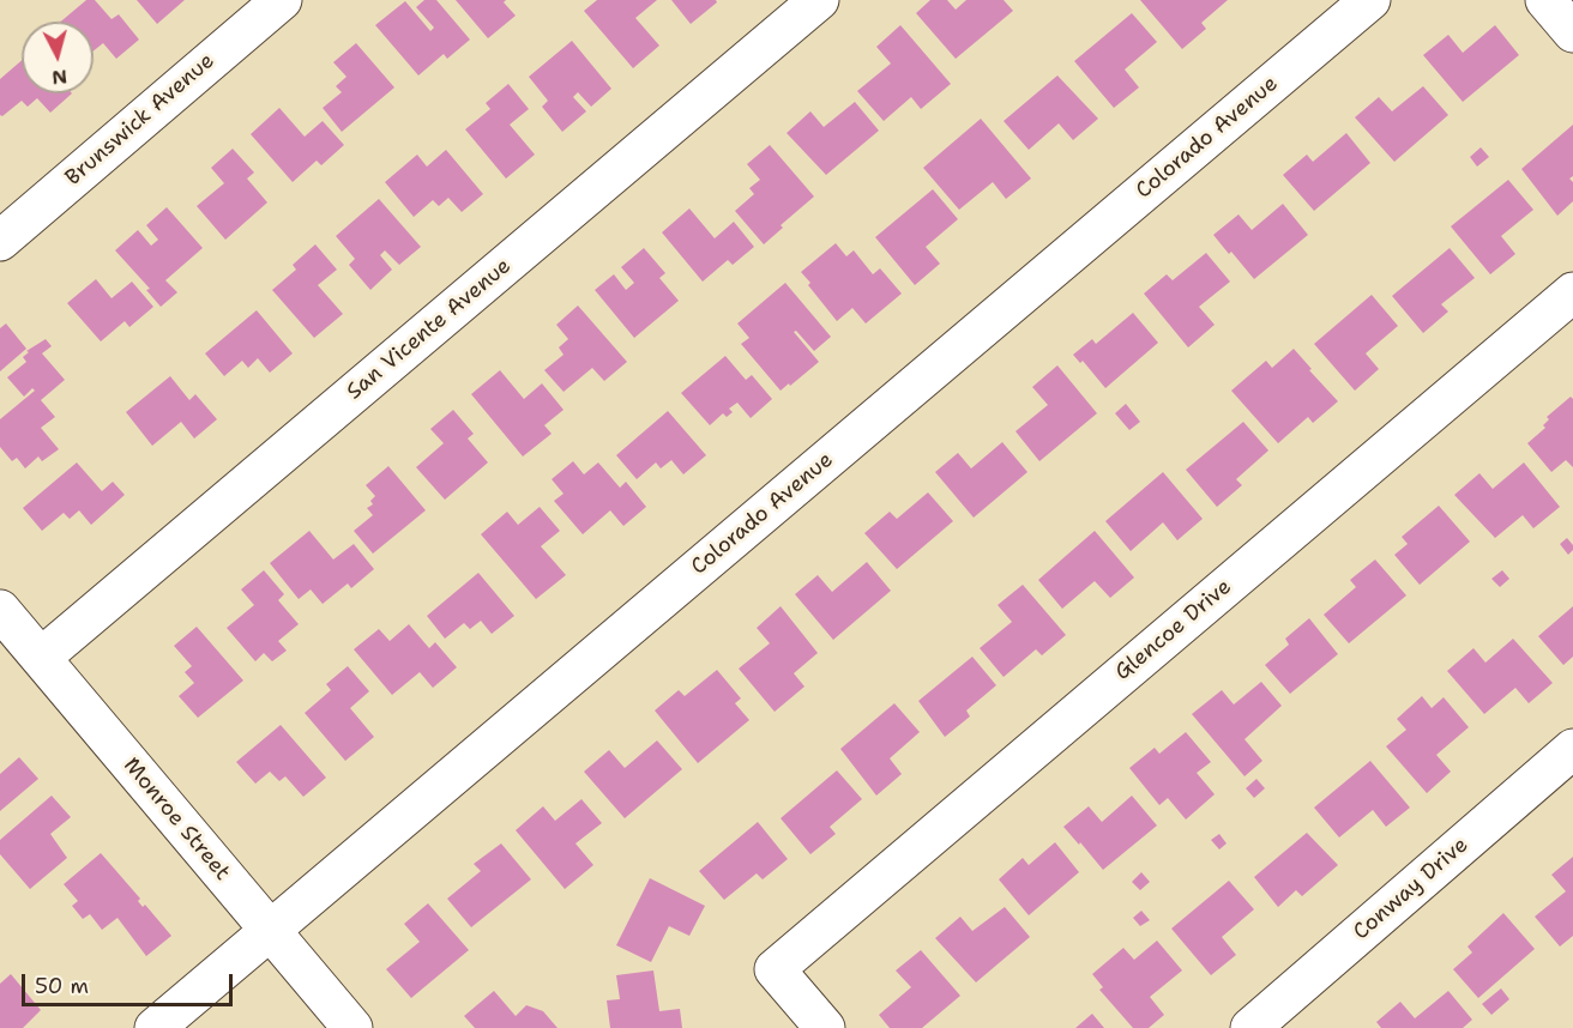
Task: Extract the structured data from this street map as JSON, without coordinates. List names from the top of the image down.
{
  "streets": {
    "street": [
      "Brunswick Avenue",
      "Colorado Avenue",
      "San Vicente Avenue",
      "Glencoe Drive",
      "Monroe Street",
      "Conway Drive"
    ]
  },
  "crossings": [
    ["Colorado Avenue", "Monroe Street"],
    ["San Vicente Avenue", "Monroe Street"]
  ],
  "scale_bar": "50 m",
  "north": "bottom"
}
